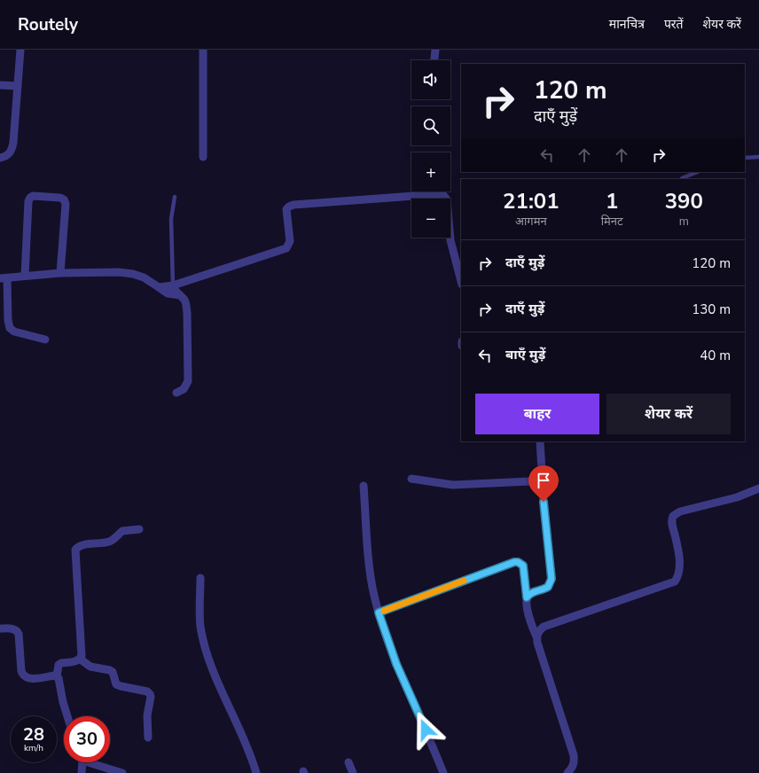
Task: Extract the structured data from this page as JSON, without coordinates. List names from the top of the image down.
{
  "page": {
    "header": "Routely",
    "nav": ["मानचित्र", "परतें", "शेयर करें"],
    "map_buttons": ["+", "−"],
    "turn": ["120 m", "दाएँ मुड़ें"],
    "eta": [
      "21:01",
      "आगमन",
      "1",
      "मिनट",
      "390",
      "m"
    ],
    "list": [
      {
        "name": "दाएँ मुड़ें",
        "value": "120 m"
      },
      {
        "name": "दाएँ मुड़ें",
        "value": "130 m"
      },
      {
        "name": "बाएँ मुड़ें",
        "value": "40 m"
      }
    ],
    "buttons": ["बाहर", "शेयर करें"],
    "speed": "28 km/h",
    "limit": "30"
  }
}
